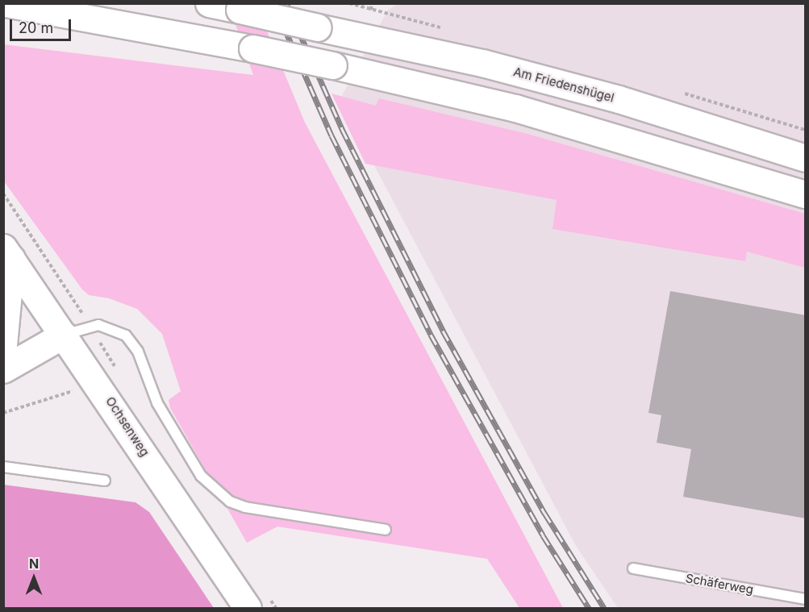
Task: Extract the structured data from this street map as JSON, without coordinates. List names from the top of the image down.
{
  "streets": {
    "main road": ["Am Friedenshügel", "Ochsenweg"],
    "lane": ["Schäferweg"]
  },
  "scale_bar": "20 m",
  "north": "top"
}
